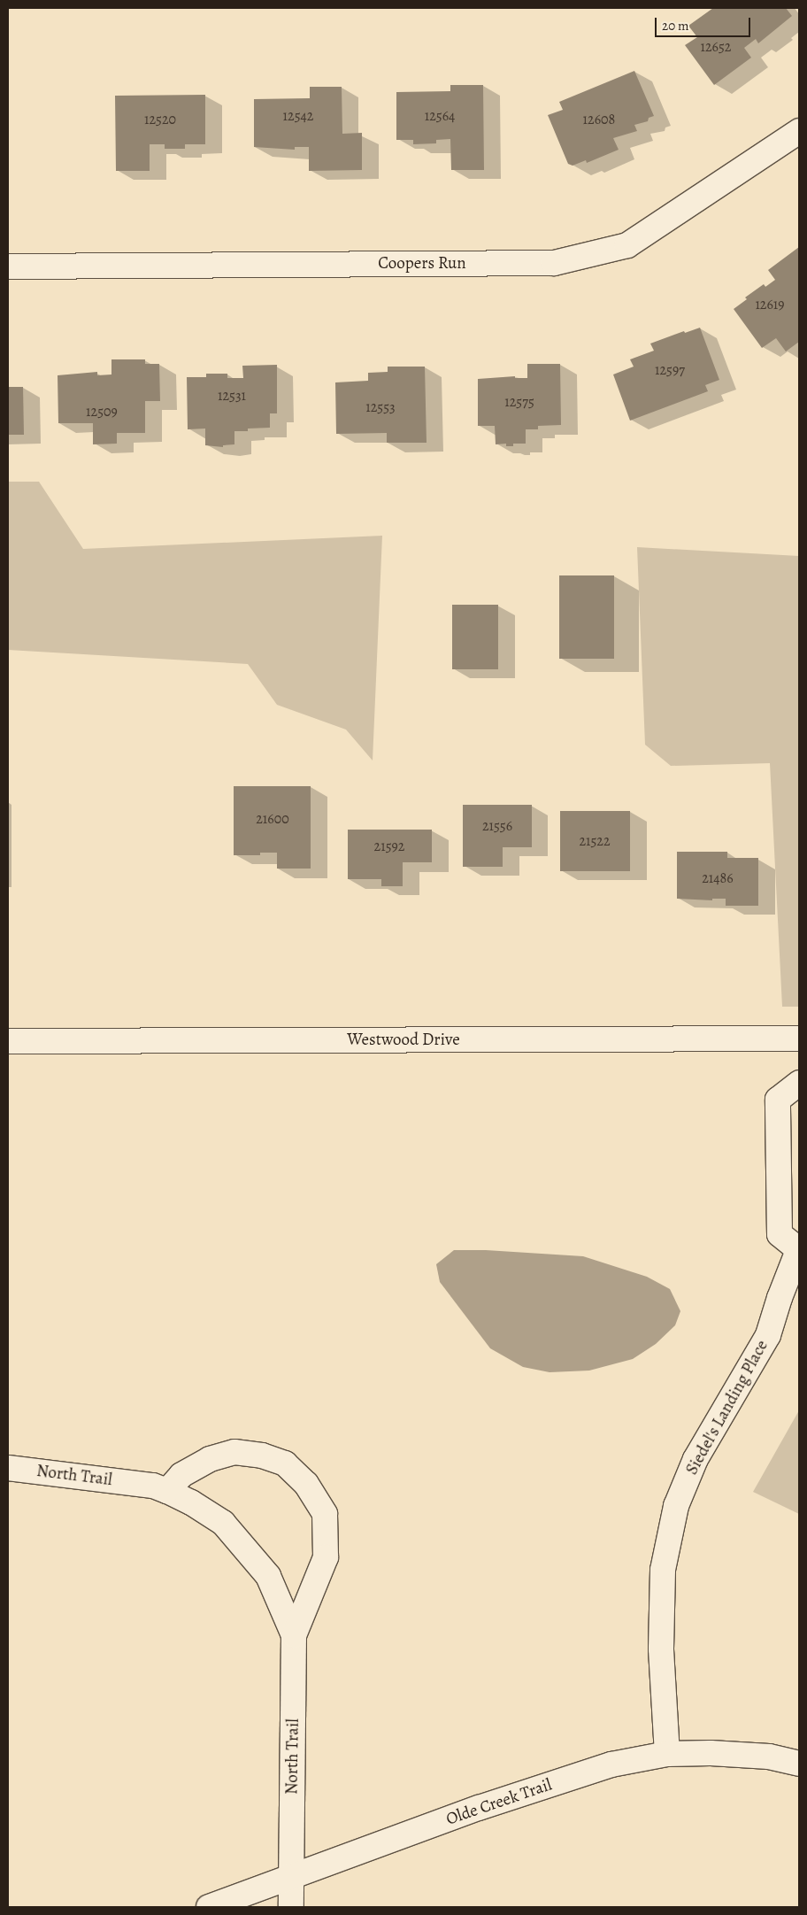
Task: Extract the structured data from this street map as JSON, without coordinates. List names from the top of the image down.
{
  "streets": {
    "street": [
      "Coopers Run",
      "Westwood Drive",
      "Siedel's Landing Place",
      "North Trail",
      "Olde Creek Trail"
    ]
  },
  "crossings": [
    ["Siedel's Landing Place", "Olde Creek Trail"],
    ["North Trail", "Olde Creek Trail"]
  ],
  "house_numbers": [
    "12652",
    "12542",
    "12564",
    "12520",
    "12608",
    "12619",
    "12597",
    "12531",
    "12575",
    "12553",
    "12509",
    "21600",
    "21556",
    "21522",
    "21592",
    "21486"
  ],
  "scale_bar": "20 m"
}
